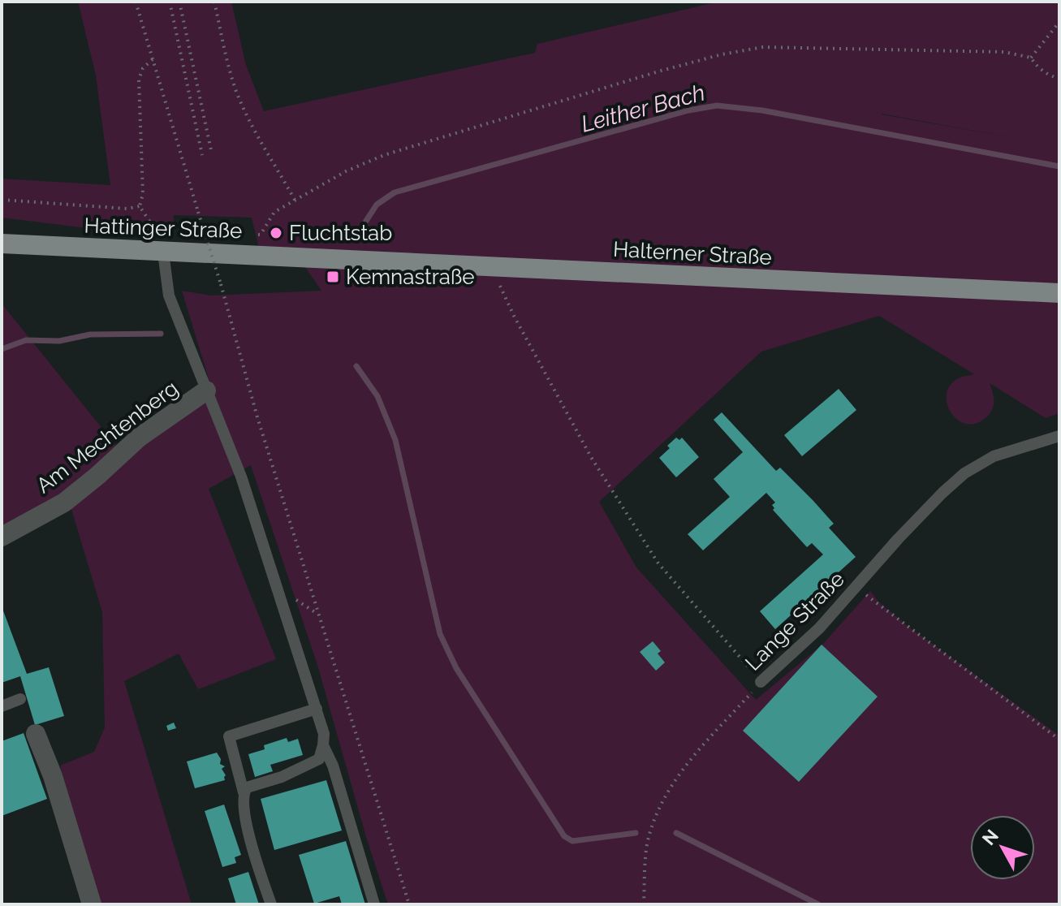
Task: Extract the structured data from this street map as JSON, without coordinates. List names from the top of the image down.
{
  "streets": {
    "main road": ["Hattinger Straße", "Halterner Straße"],
    "street": ["Am Mechtenberg"],
    "lane": ["Lange Straße"]
  },
  "crossings": [
    ["Hattinger Straße", "Halterner Straße"]
  ],
  "water": ["Leither Bach"],
  "places": {
    "other": ["Fluchtstab"],
    "transit": ["Kemnastraße"]
  },
  "north": "top left"
}
